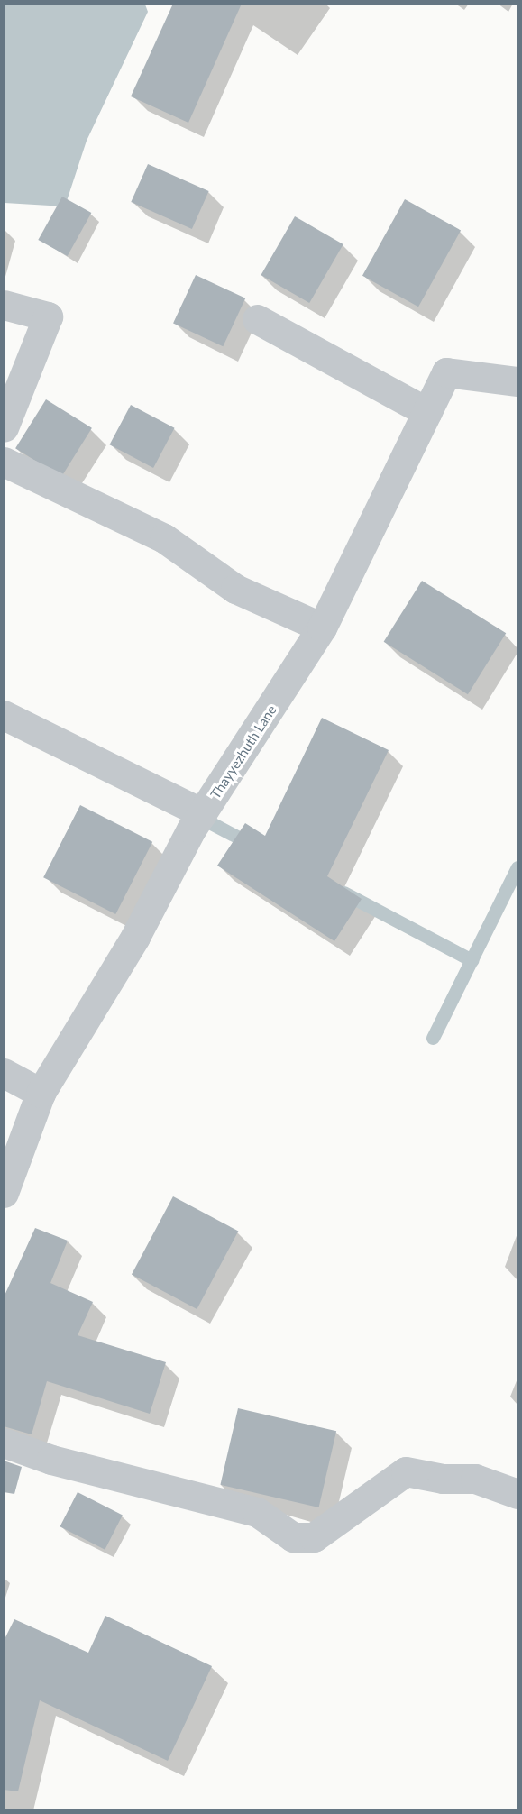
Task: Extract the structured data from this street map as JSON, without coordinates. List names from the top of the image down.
{
  "streets": {
    "street": ["Thayyezhuth Lane"]
  }
}
